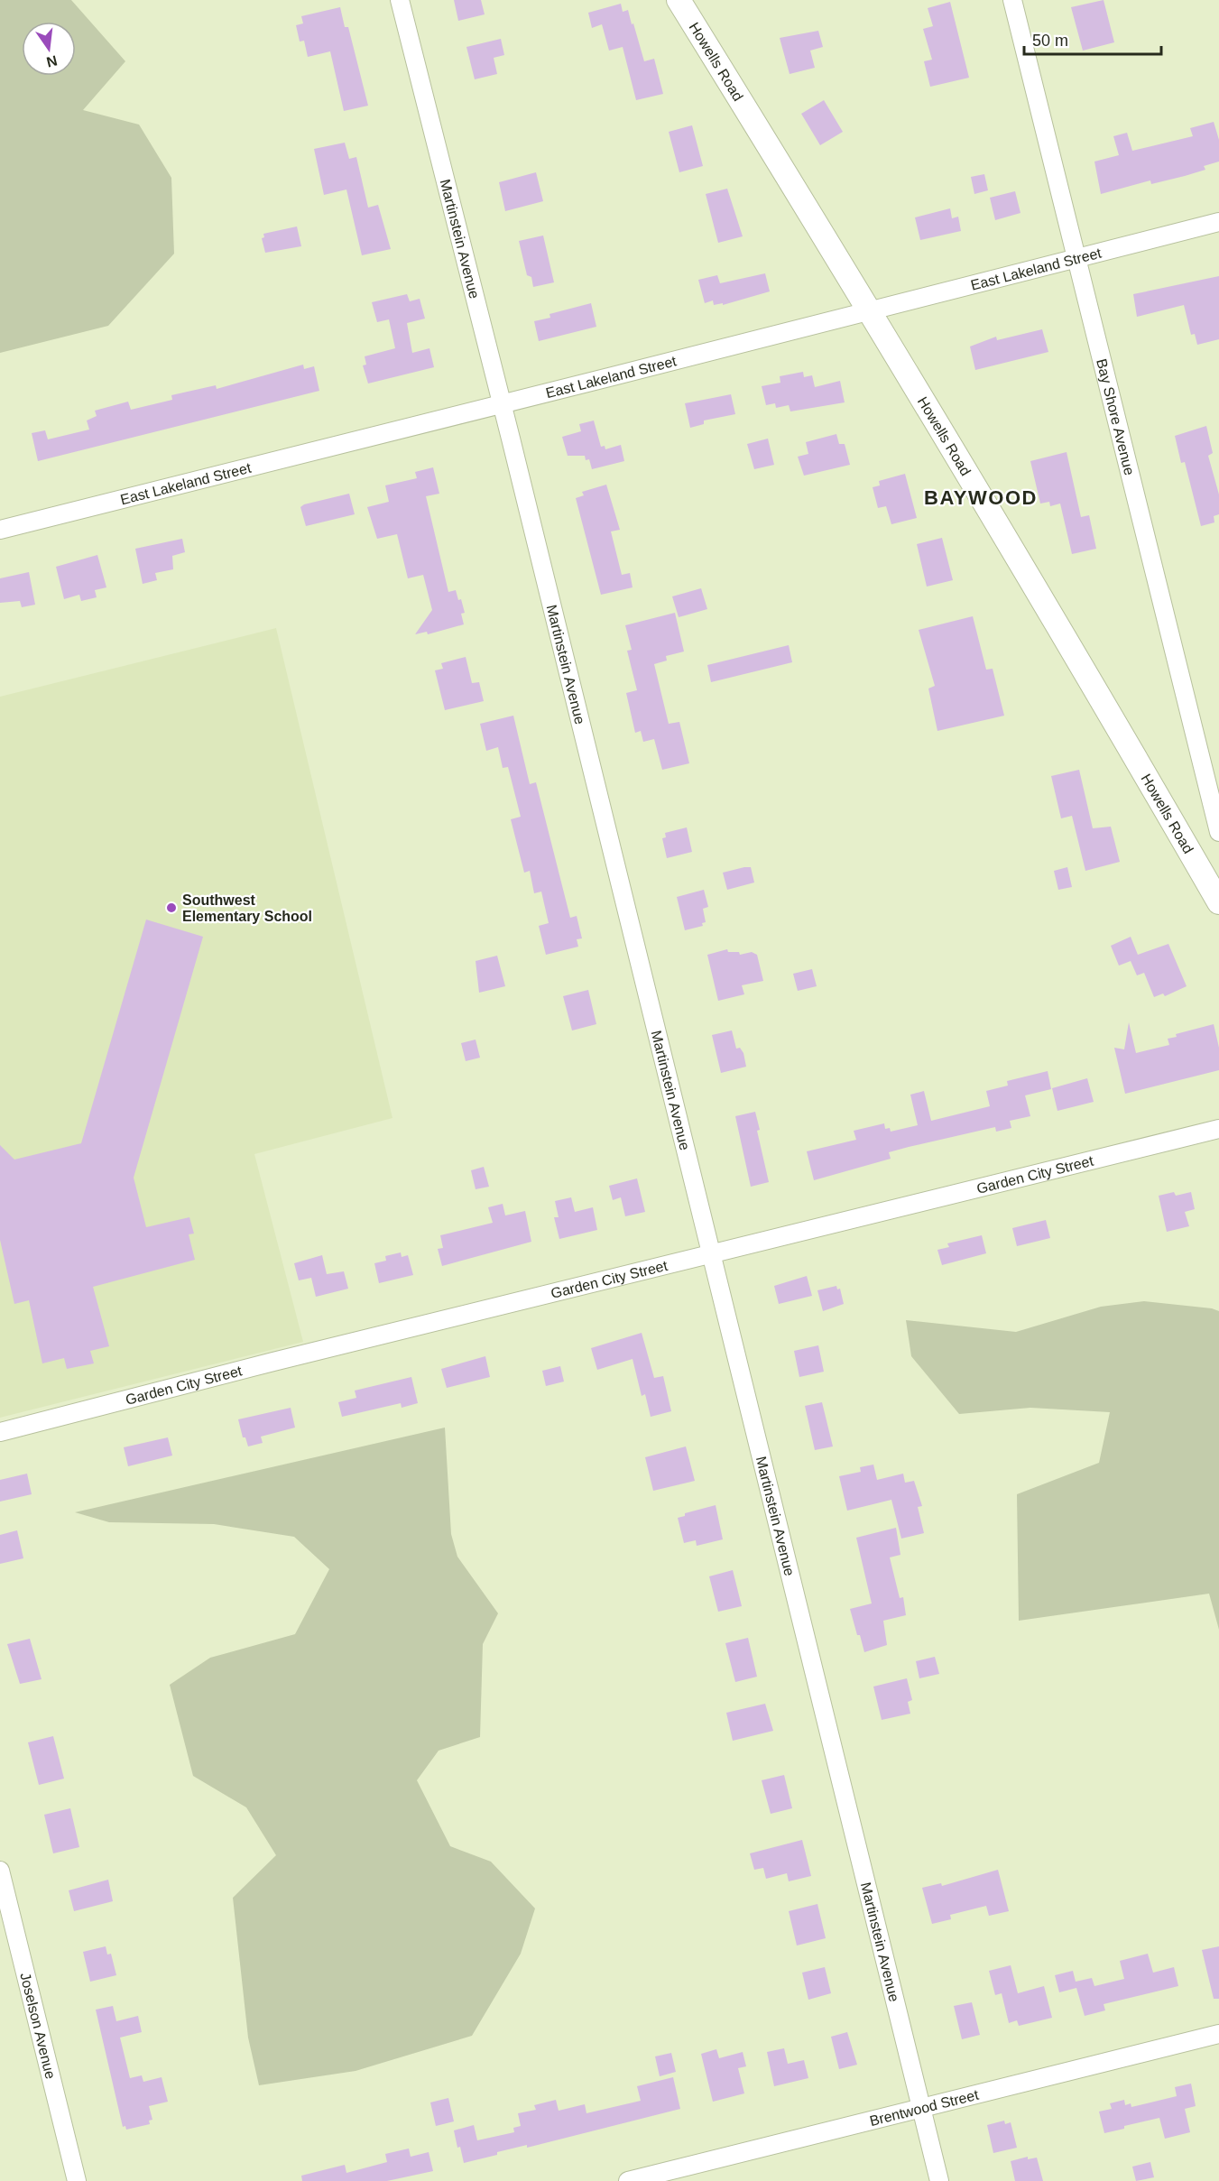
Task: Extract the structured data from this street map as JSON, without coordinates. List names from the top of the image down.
{
  "streets": {
    "street": [
      "Howells Road",
      "Martinstein Avenue",
      "East Lakeland Street",
      "Bay Shore Avenue",
      "Garden City Street",
      "Joselson Avenue",
      "Brentwood Street"
    ]
  },
  "crossings": [
    ["Howells Road", "East Lakeland Street"],
    ["Martinstein Avenue", "East Lakeland Street"],
    ["Martinstein Avenue", "Garden City Street"],
    ["Martinstein Avenue", "Brentwood Street"],
    ["East Lakeland Street", "Bay Shore Avenue"]
  ],
  "districts": ["BAYWOOD"],
  "places": ["Southwest Elementary School"],
  "scale_bar": "50 m",
  "north": "bottom"
}
